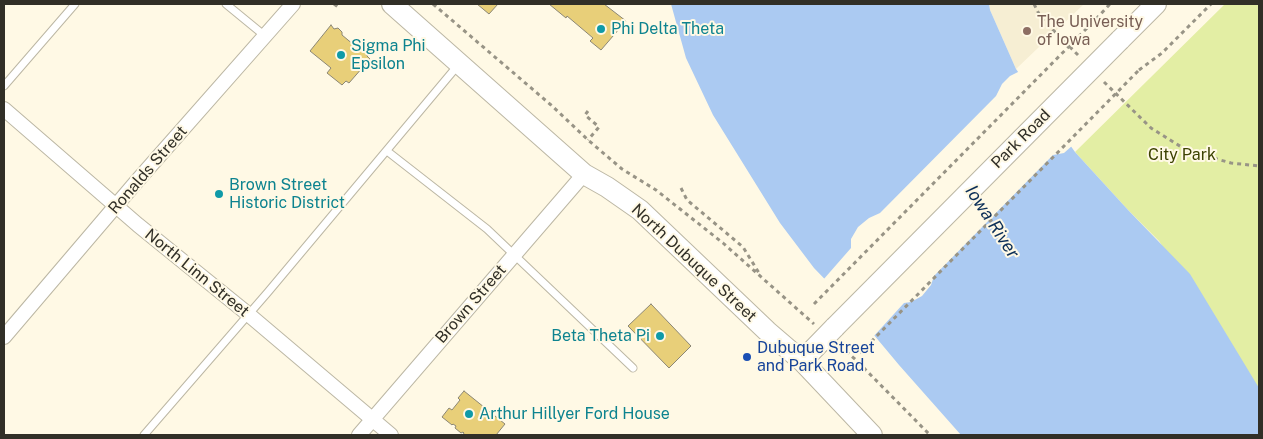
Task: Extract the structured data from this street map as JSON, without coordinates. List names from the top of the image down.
{
  "streets": {
    "main road": ["Park Road", "North Dubuque Street"],
    "street": ["Ronalds Street", "North Linn Street", "Brown Street"]
  },
  "crossings": [
    ["Park Road", "North Dubuque Street"],
    ["Ronalds Street", "North Linn Street"],
    ["North Dubuque Street", "Brown Street"],
    ["North Linn Street", "Brown Street"]
  ],
  "water": ["Iowa River"],
  "parks": ["City Park"],
  "places": [
    "Phi Delta Theta",
    "The University of Iowa",
    "Sigma Phi Epsilon",
    "Brown Street Historic District",
    "Beta Theta Pi",
    "Dubuque Street and Park Road",
    "Arthur Hillyer Ford House"
  ]
}
